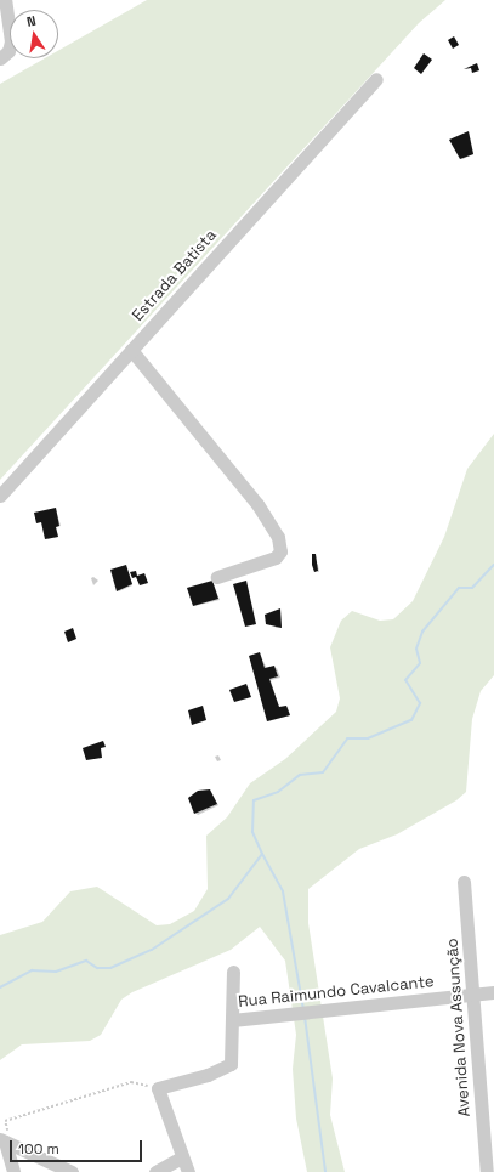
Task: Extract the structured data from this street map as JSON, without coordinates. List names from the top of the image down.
{
  "streets": {
    "street": ["Estrada Batista", "Rua Raimundo Cavalcante", "Avenida Nova Assunção"]
  },
  "crossings": [
    ["Rua Raimundo Cavalcante", "Avenida Nova Assunção"]
  ],
  "scale_bar": "100 m",
  "north": "top"
}
